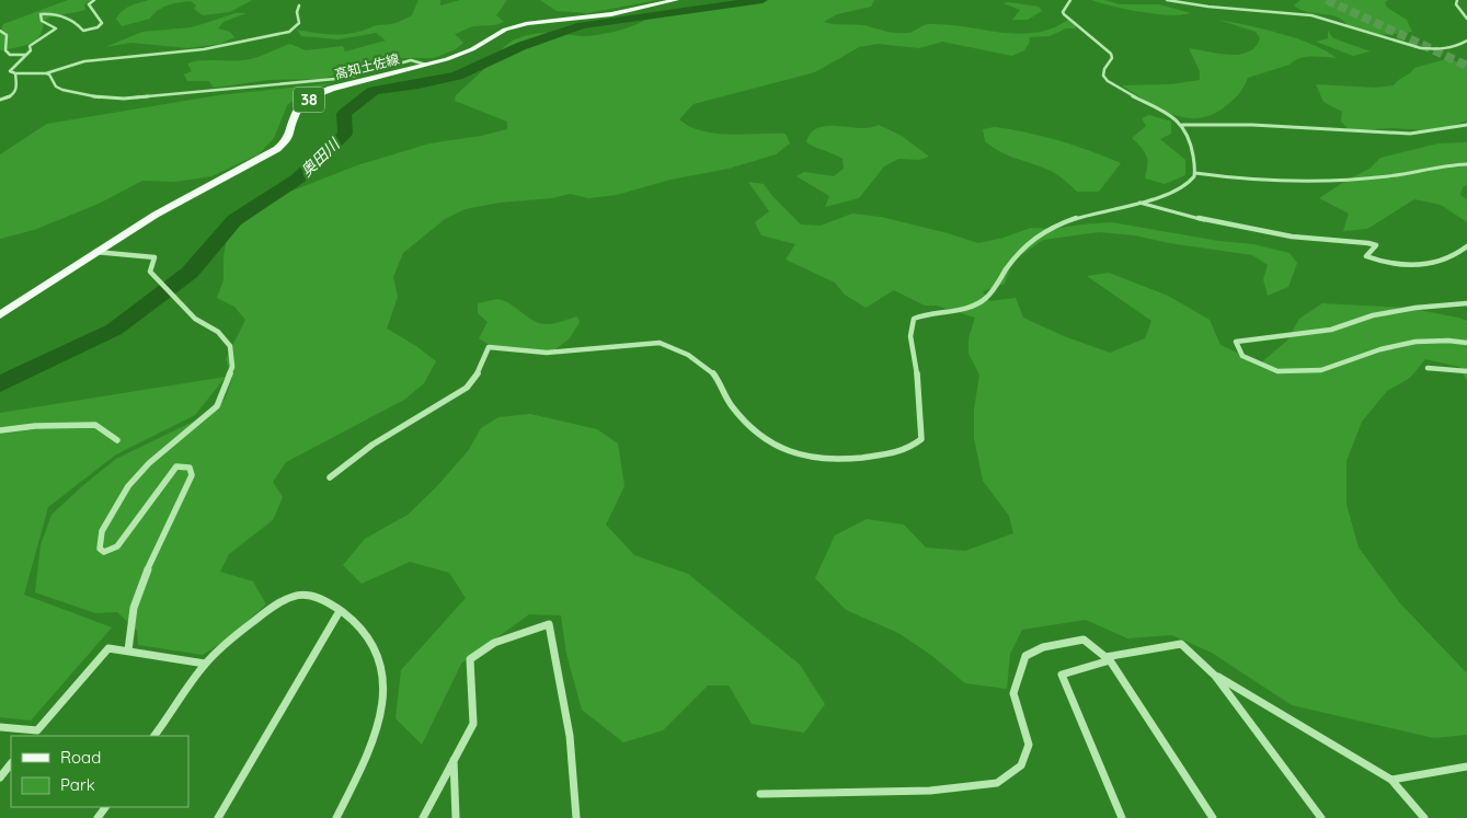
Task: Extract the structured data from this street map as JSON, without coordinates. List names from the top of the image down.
{
  "streets": {
    "main road": ["高知土佐線", "38"]
  },
  "water": ["奥田川"],
  "legend": ["Road", "Park"]
}
